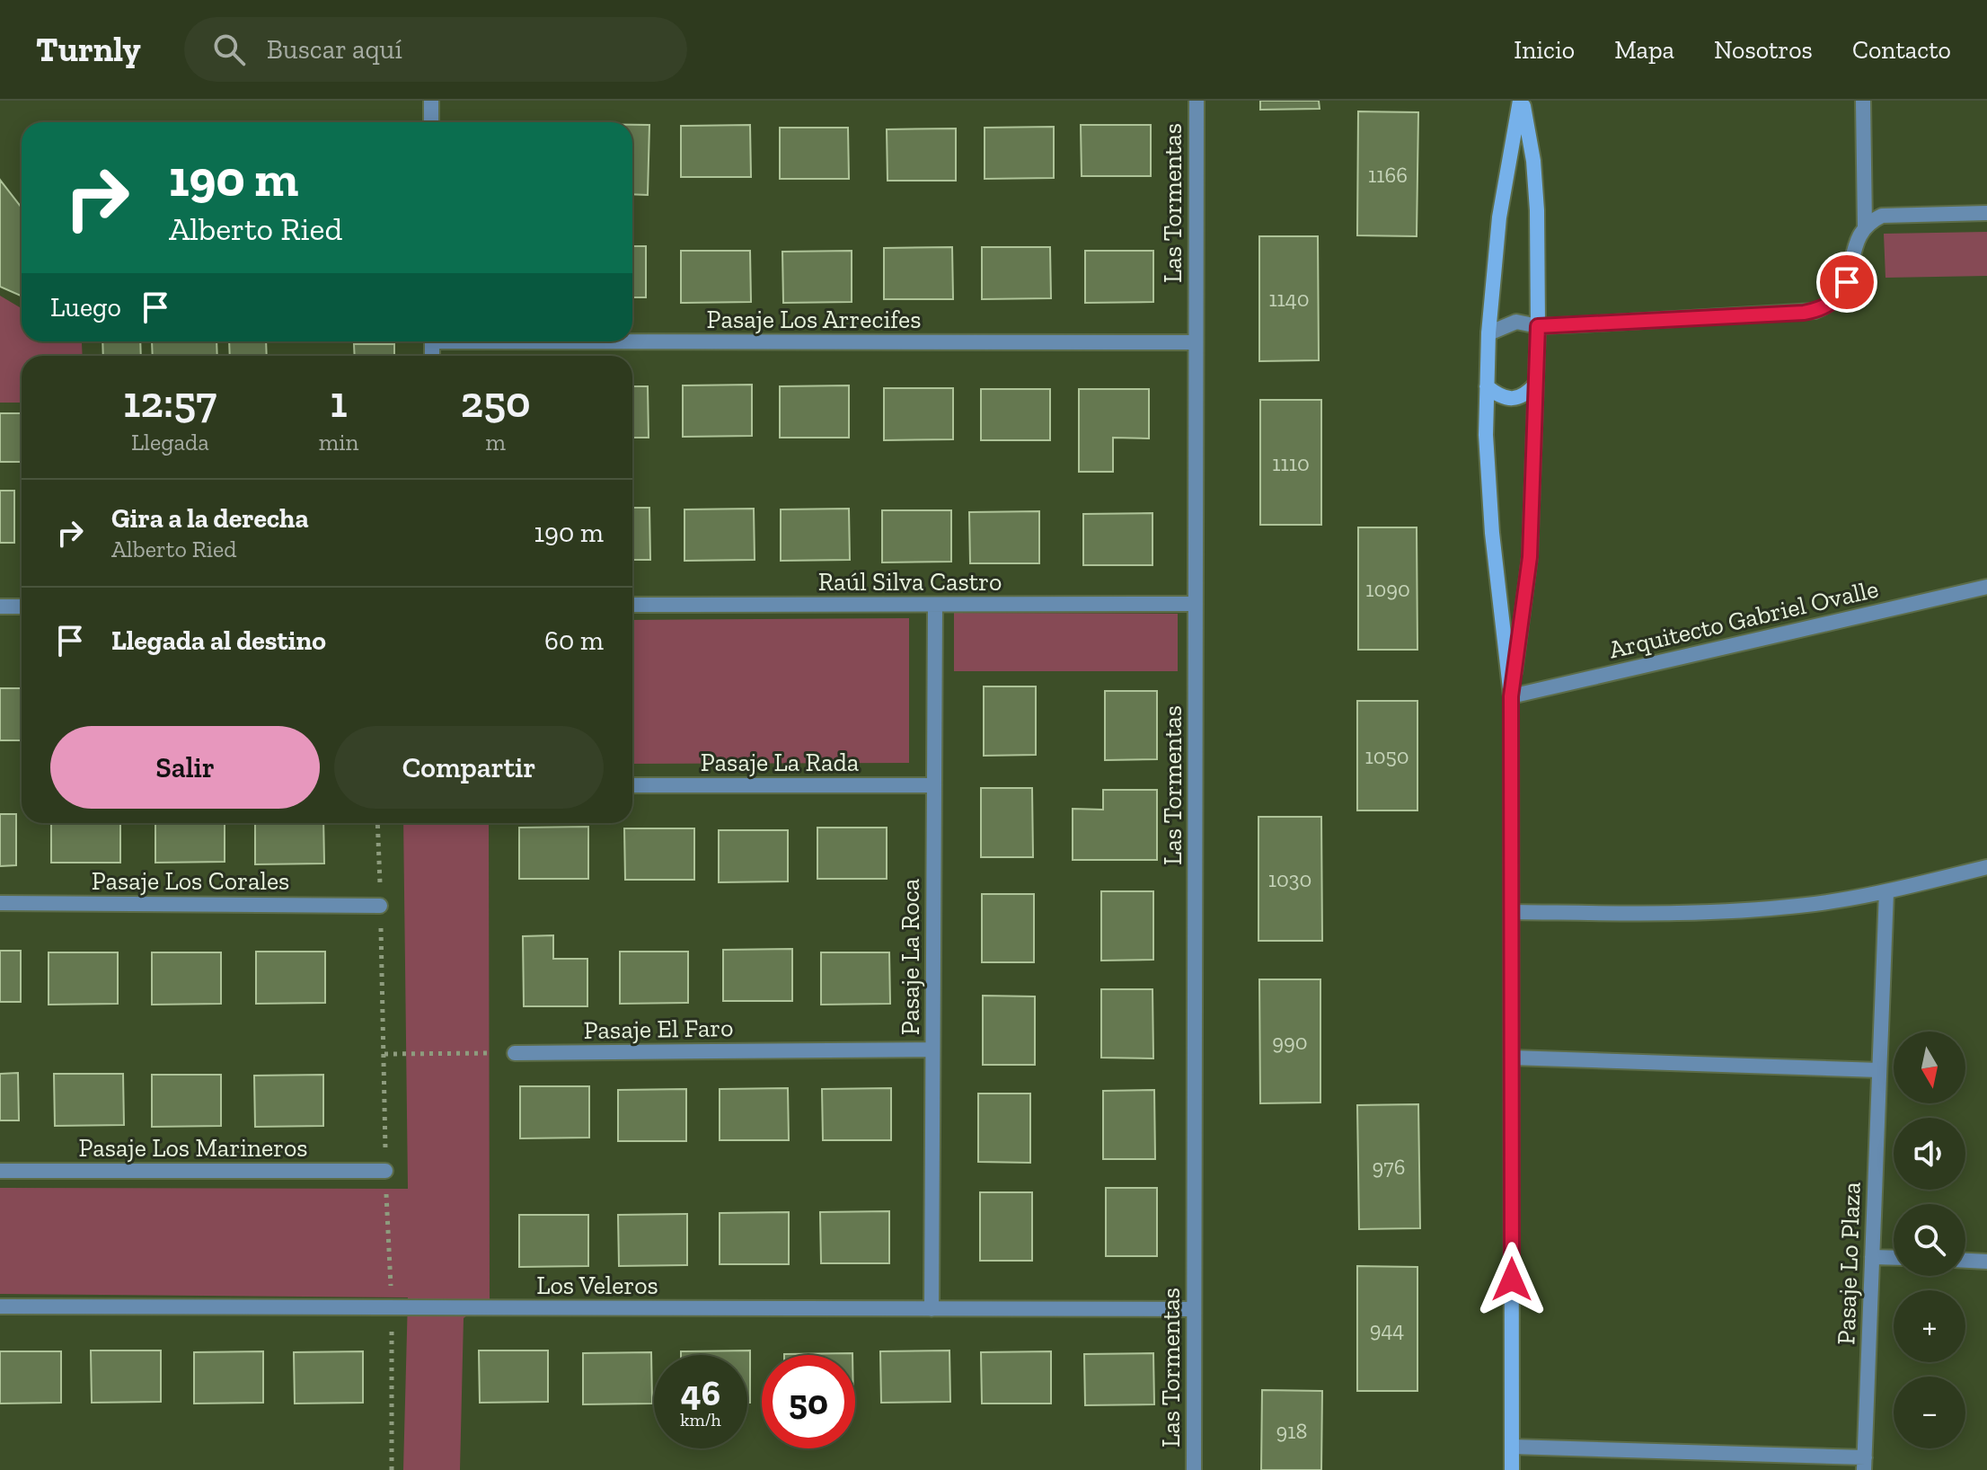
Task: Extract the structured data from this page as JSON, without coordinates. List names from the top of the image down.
{
  "streets": {
    "street": [
      "Las Tormentas",
      "Pasaje Los Arrecifes",
      "Raúl Silva Castro",
      "Arquitecto Gabriel Ovalle",
      "Pasaje La Rada",
      "Pasaje Los Corales",
      "Pasaje La Roca",
      "Pasaje El Faro",
      "Pasaje Los Marineros",
      "Pasaje Lo Plaza",
      "Los Veleros"
    ]
  },
  "crossings": [
    ["Las Tormentas", "Pasaje Los Arrecifes"],
    ["Las Tormentas", "Raúl Silva Castro"],
    ["Las Tormentas", "Los Veleros"],
    ["Raúl Silva Castro", "Pasaje La Roca"],
    ["Pasaje La Rada", "Pasaje La Roca"],
    ["Pasaje La Roca", "Pasaje El Faro"],
    ["Pasaje La Roca", "Los Veleros"]
  ],
  "house_numbers": [
    "1166",
    "1140",
    "1110",
    "1090",
    "1050",
    "1030",
    "990",
    "976",
    "944",
    "918"
  ],
  "north": "bottom",
  "page": {
    "header": "Turnly",
    "search": "Buscar aquí",
    "nav": [
      "Inicio",
      "Mapa",
      "Nosotros",
      "Contacto"
    ],
    "turn": ["190 m", "Alberto Ried"],
    "then": "Luego",
    "eta": [
      "12:57",
      "Llegada",
      "1",
      "min",
      "250",
      "m"
    ],
    "list": [
      {
        "name": "Gira a la derecha",
        "note": "Alberto Ried",
        "value": "190 m"
      },
      {
        "name": "Llegada al destino",
        "value": "60 m"
      }
    ],
    "buttons": ["Salir", "Compartir"],
    "map_buttons": ["+", "−"],
    "speed": "46 km/h",
    "limit": "50"
  }
}
